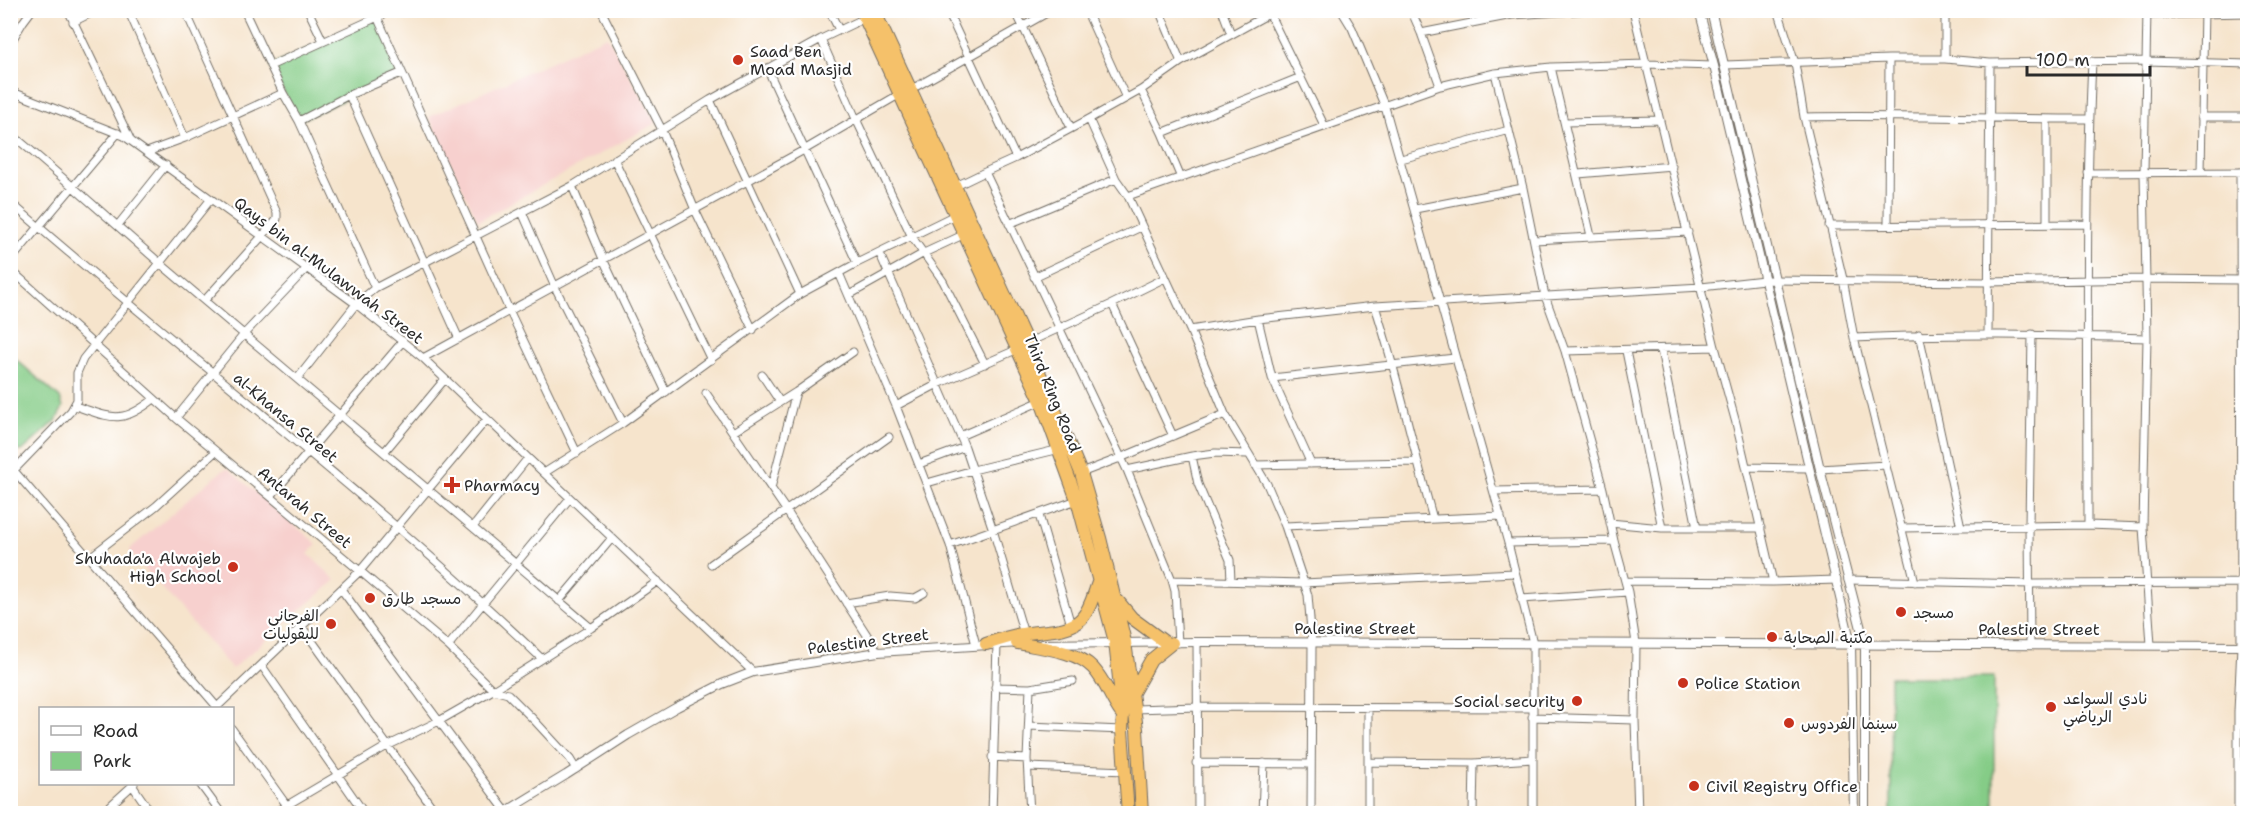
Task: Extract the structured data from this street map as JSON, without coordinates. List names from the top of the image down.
{
  "streets": {
    "highway": ["Third Ring Road"],
    "street": [
      "Qays bin al-Mulawwah Street",
      "al-Khansa Street",
      "Antarah Street",
      "Palestine Street"
    ]
  },
  "crossings": [
    ["Qays bin al-Mulawwah Street", "Palestine Street"],
    ["Third Ring Road", "Palestine Street"],
    ["Antarah Street", "Palestine Street"]
  ],
  "places": {
    "other": [
      "Saad Ben Moad Masjid",
      "Shuhada'a Alwajeb High School",
      "مسجد طارق",
      "مسجد",
      "الفرجاني للبقوليات",
      "مكتبة الصحابة",
      "Police Station",
      "Social security",
      "نادي السواعد الرياضي",
      "سينما الفردوس",
      "Civil Registry Office"
    ],
    "health": ["Pharmacy"]
  },
  "legend": ["Road", "Park"],
  "scale_bar": "100 m"
}
